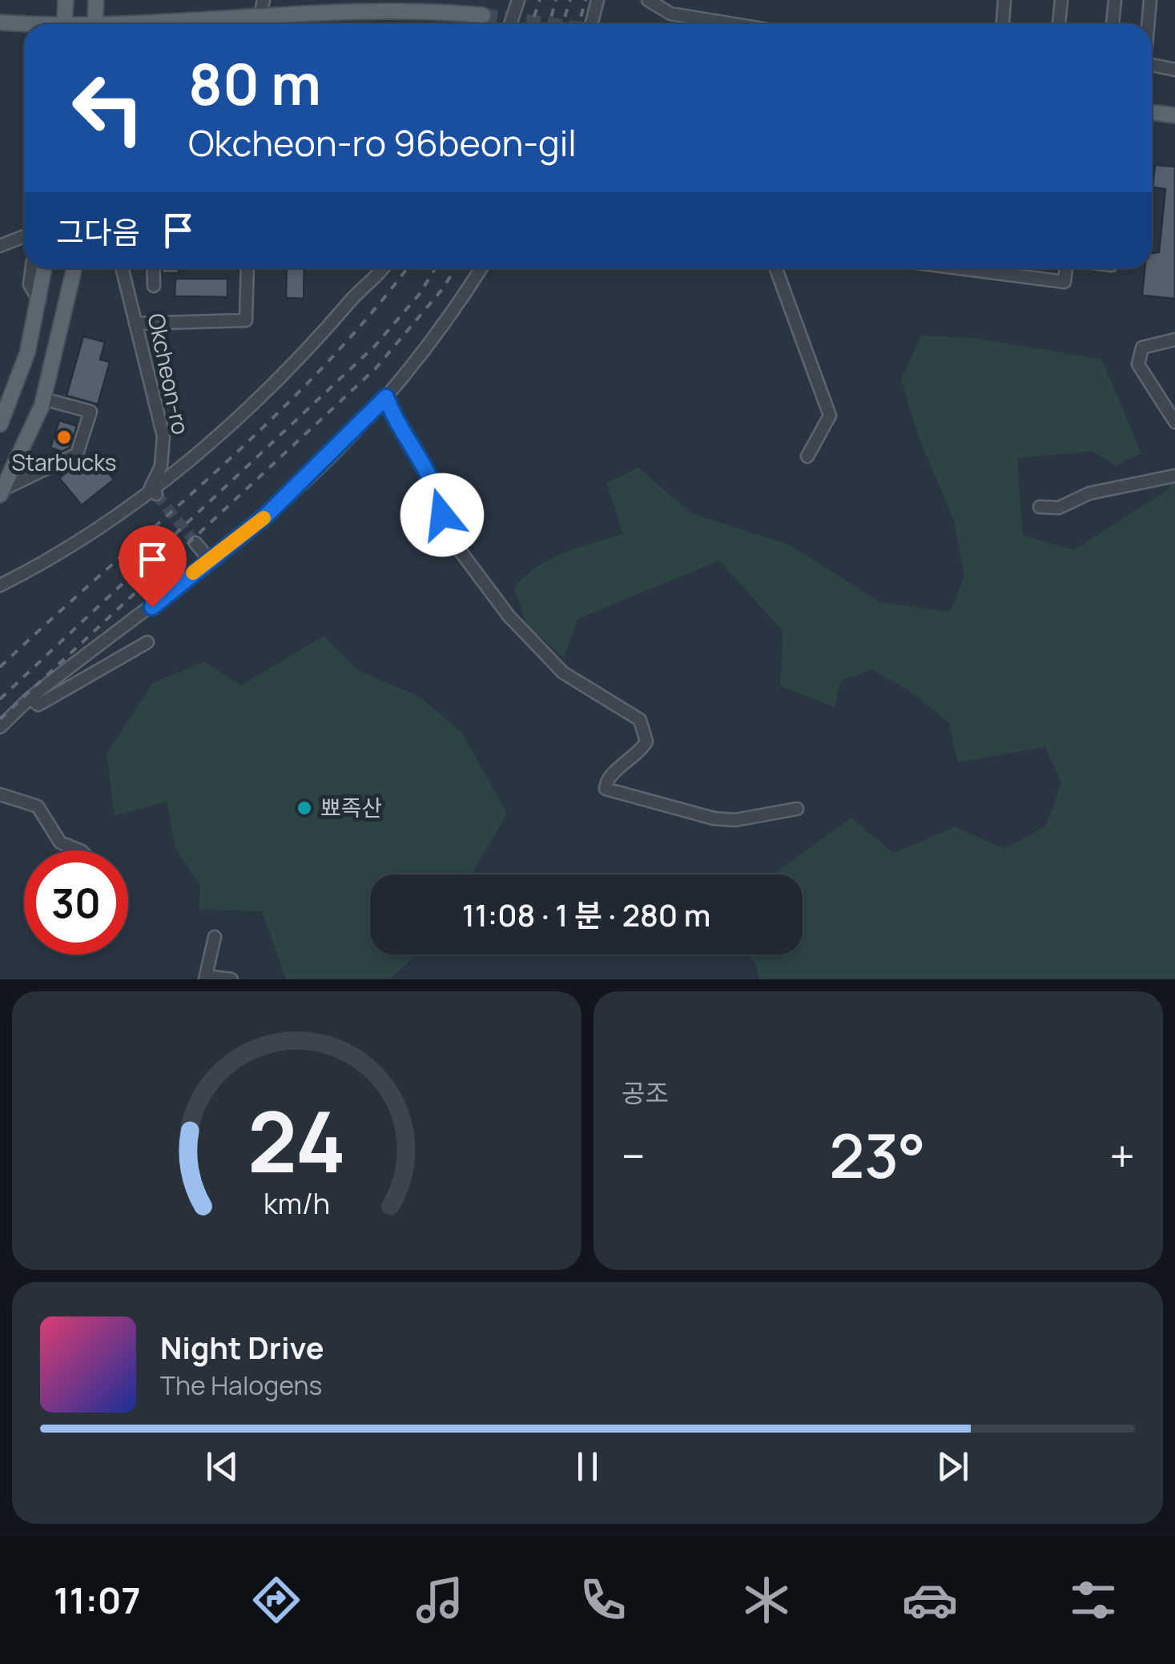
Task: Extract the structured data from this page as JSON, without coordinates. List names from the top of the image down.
{
  "streets": {
    "street": ["Okcheon-ro"]
  },
  "places": ["Starbucks", "뾰족산"],
  "page": {
    "turn": ["80 m", "Okcheon-ro 96beon-gil"],
    "then": "그다음",
    "limit": "30",
    "trip": "11:08 · 1 분 · 280 m",
    "tile": "공조",
    "heat": ["−", "23°", "+"],
    "song": ["Night Drive", "The Halogens"],
    "tabs": "11:07",
    "gauge": ["24", "km/h"]
  }
}
